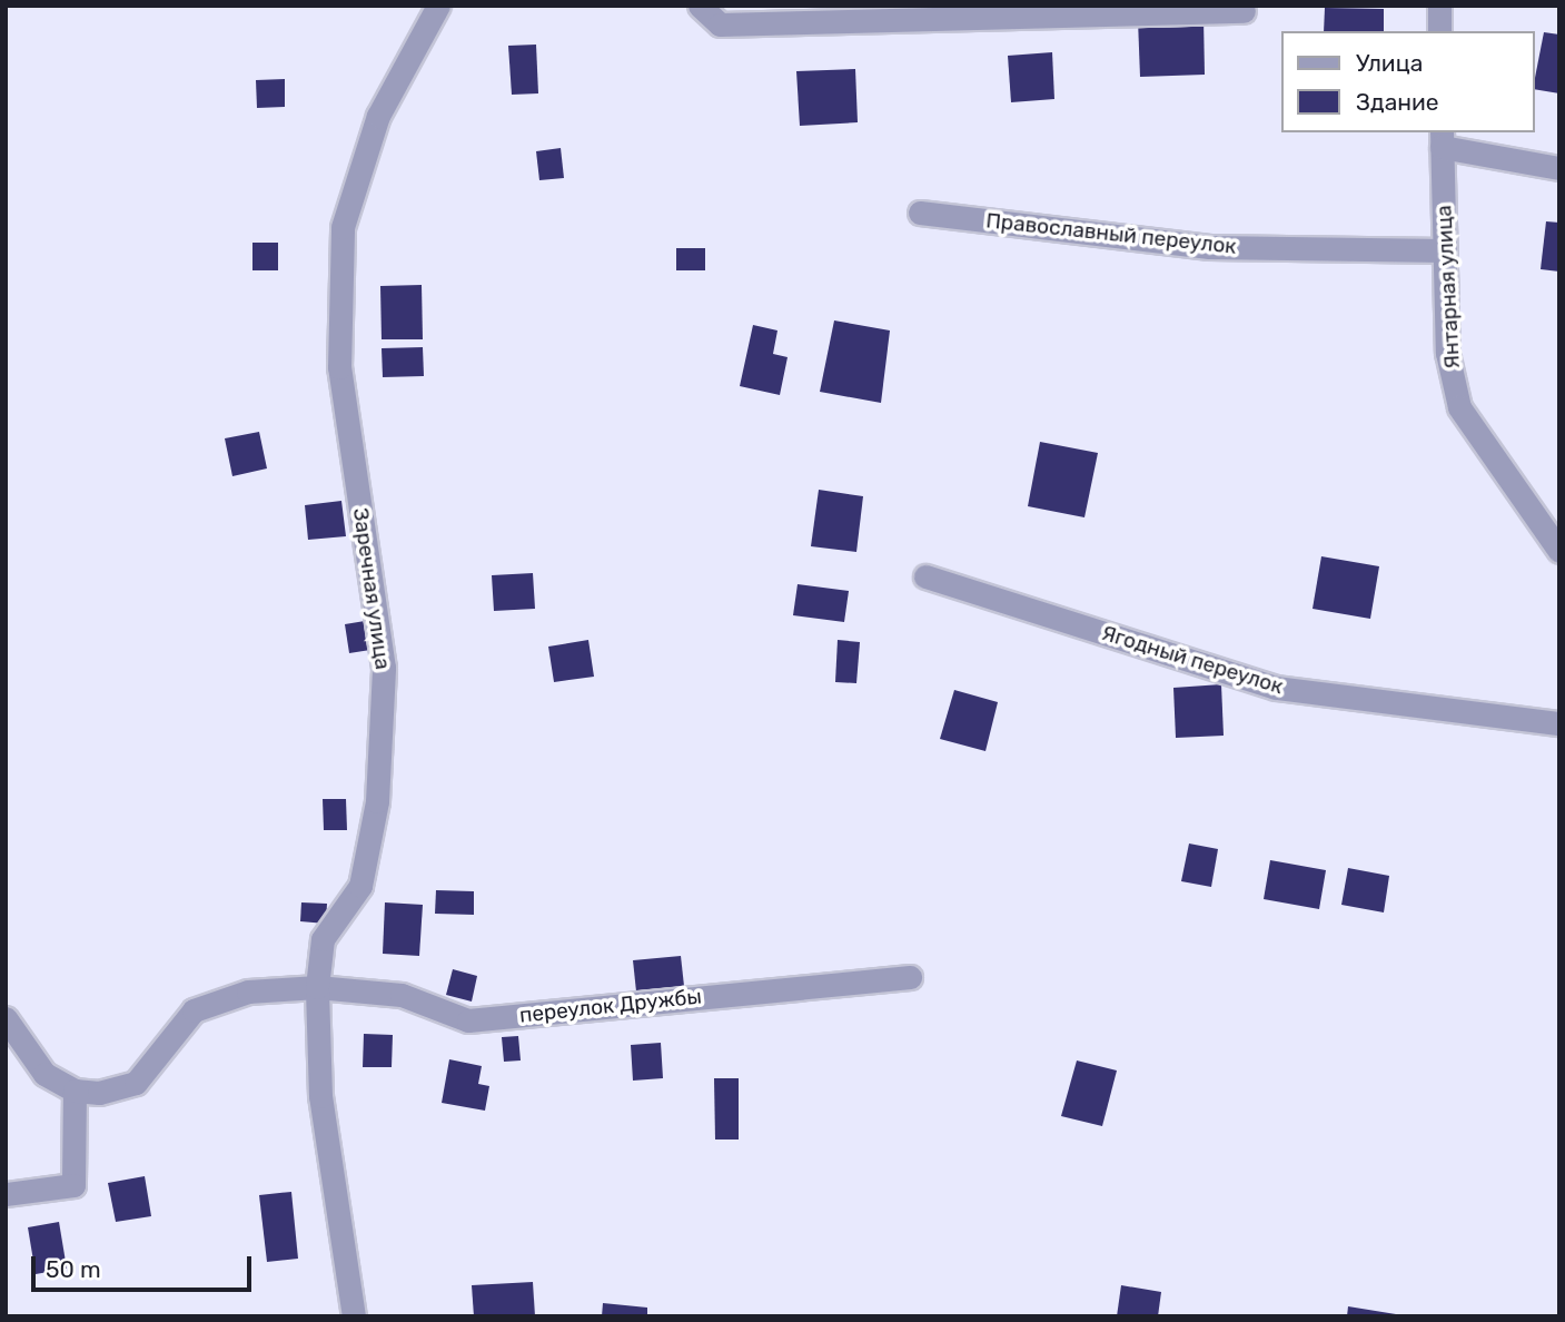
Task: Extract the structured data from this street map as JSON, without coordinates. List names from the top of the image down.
{
  "streets": {
    "street": [
      "Православный переулок",
      "Янтарная улица",
      "Заречная улица",
      "Ягодный переулок",
      "переулок Дружбы"
    ]
  },
  "crossings": [
    ["Православный переулок", "Янтарная улица"],
    ["Заречная улица", "переулок Дружбы"]
  ],
  "legend": ["Улица", "Здание"],
  "scale_bar": "50 m"
}
